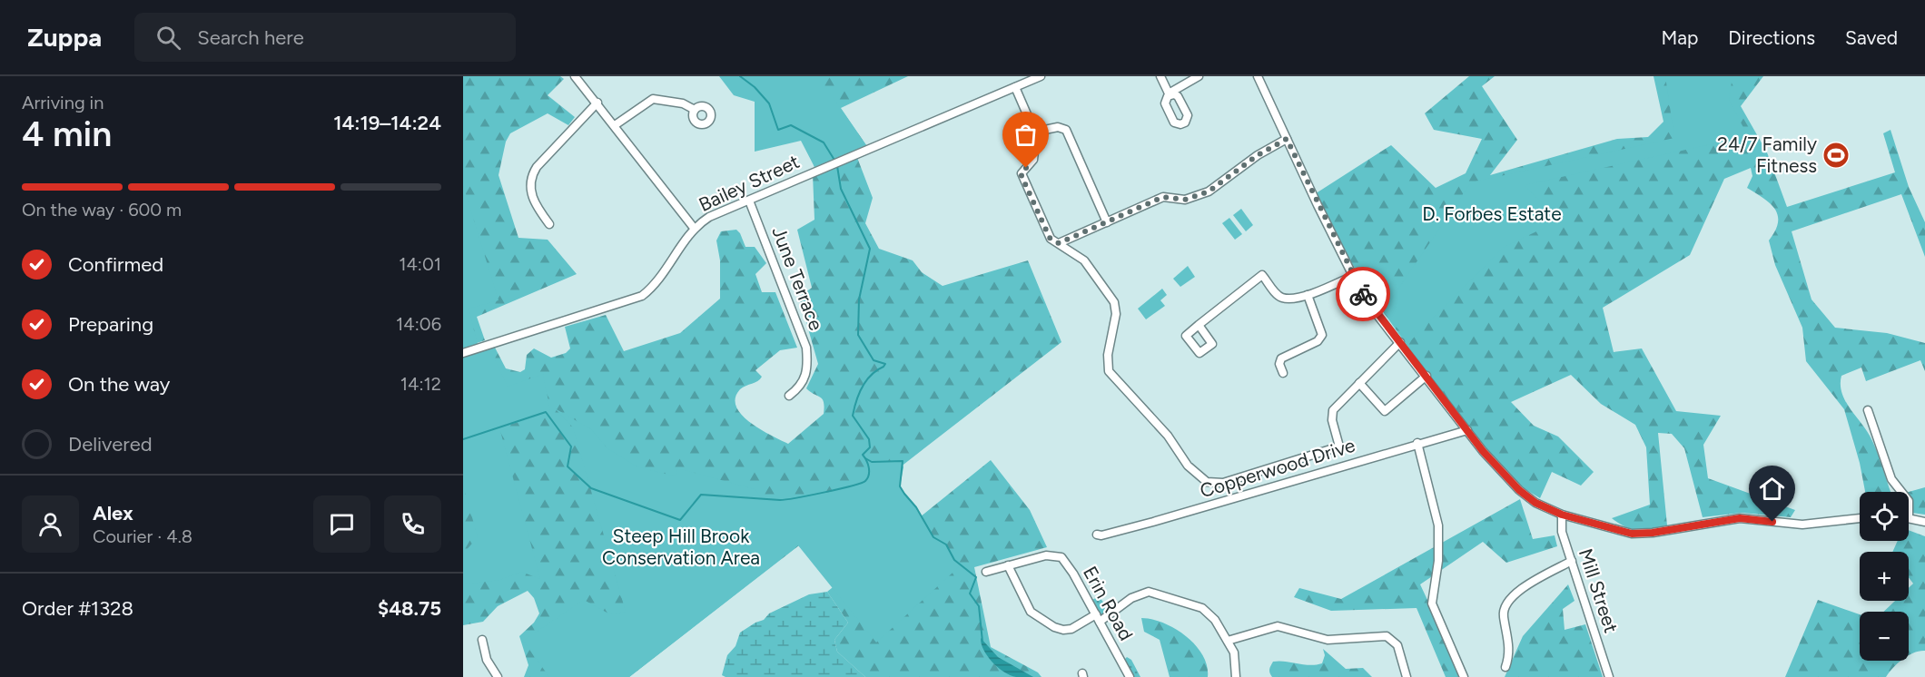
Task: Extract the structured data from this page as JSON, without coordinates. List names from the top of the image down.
{
  "streets": {
    "street": [
      "Bailey Street",
      "June Terrace",
      "Copperwood Drive",
      "Mill Street",
      "Erin Road"
    ]
  },
  "crossings": [
    ["Bailey Street", "June Terrace"]
  ],
  "parks": ["D. Forbes Estate", "Steep Hill Brook Conservation Area"],
  "places": {
    "sports": ["24/7 Family Fitness"]
  },
  "page": {
    "header": "Zuppa",
    "search": "Search here",
    "nav": ["Map", "Directions", "Saved"],
    "heading": ["4 min", "Arriving in", "14:19–14:24"],
    "panel": [
      "Alex",
      "Courier · 4.8",
      "Order #1328",
      "$48.75"
    ],
    "bar": "On the way · 600 m",
    "list": [
      ["Confirmed", "14:01"],
      ["Preparing", "14:06"],
      ["On the way", "14:12"],
      "Delivered"
    ],
    "map_buttons": ["+", "−"]
  }
}
